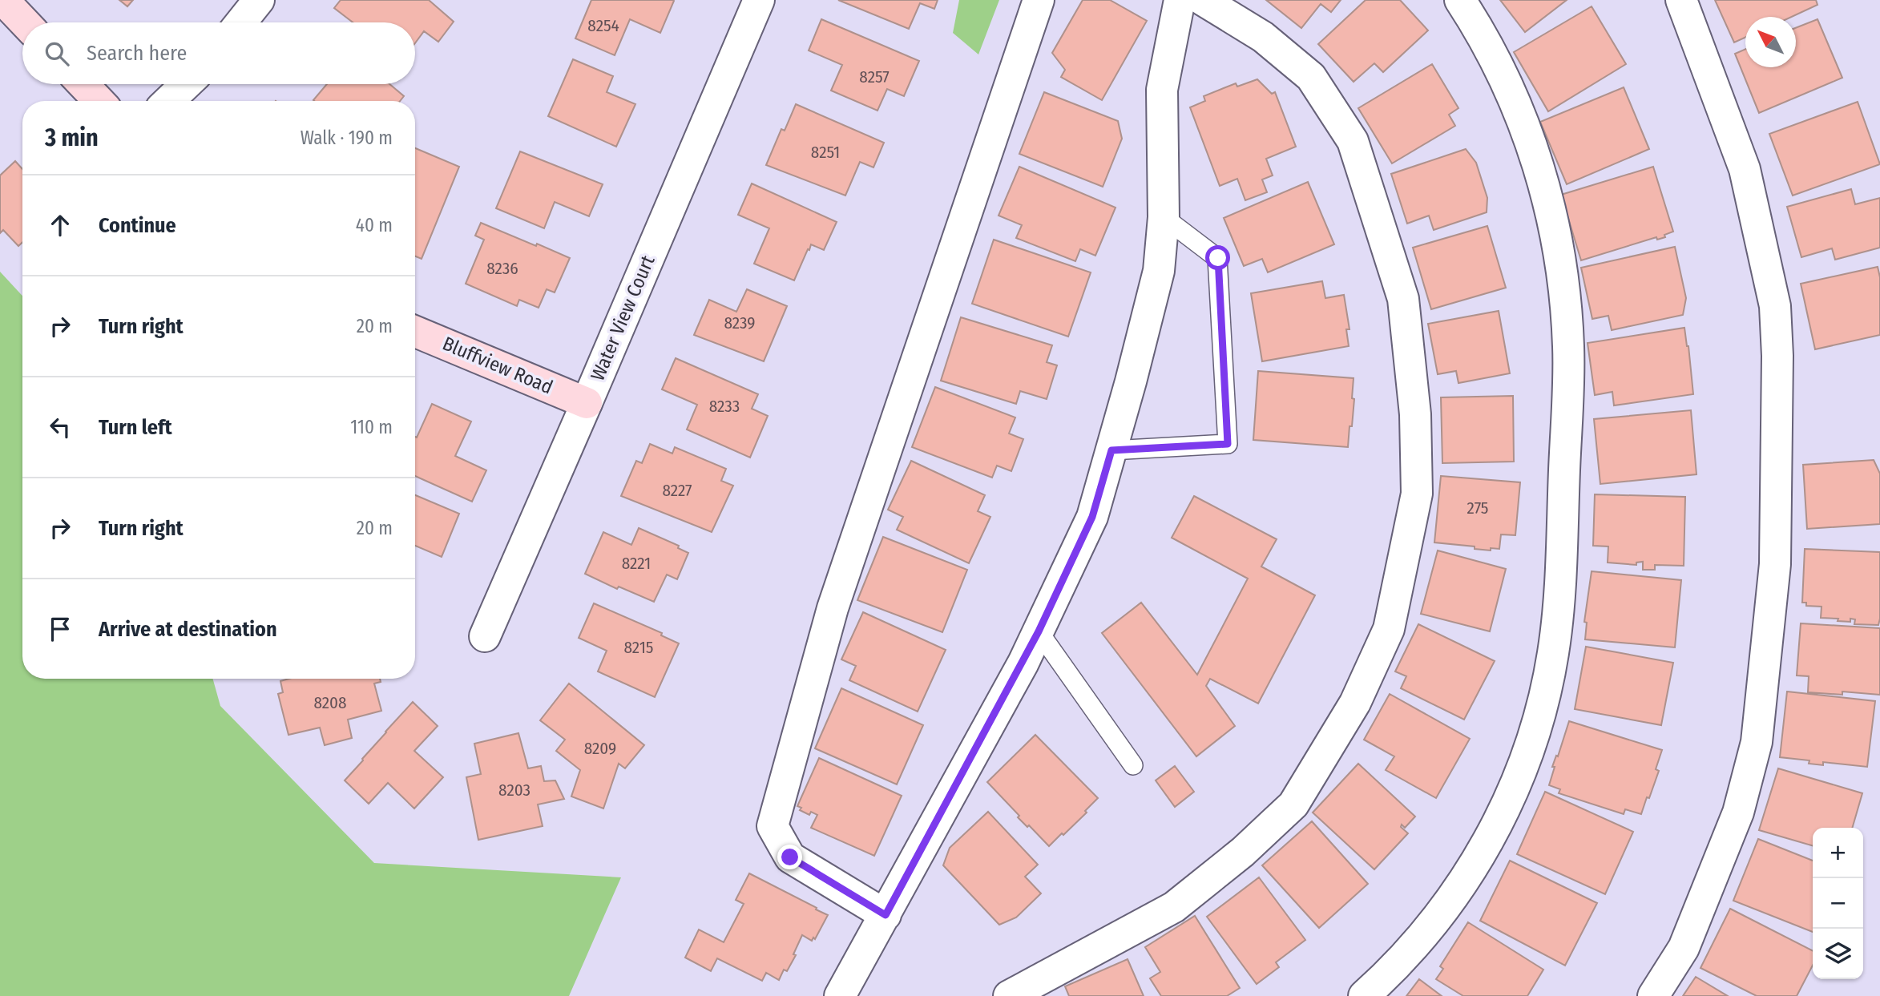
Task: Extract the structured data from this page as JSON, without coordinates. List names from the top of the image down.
{
  "streets": {
    "street": ["Water View Court", "Bluffview Road"]
  },
  "crossings": [
    ["Water View Court", "Bluffview Road"]
  ],
  "house_numbers": [
    "8254",
    "8257",
    "8251",
    "8236",
    "8239",
    "8233",
    "8227",
    "275",
    "8221",
    "8215",
    "8208",
    "8209",
    "8203"
  ],
  "north": "top left",
  "page": {
    "search": "Search here",
    "heading": ["3 min", "Walk · 190 m"],
    "list": [
      ["Continue", "40 m"],
      ["Turn right", "20 m"],
      ["Turn left", "110 m"],
      ["Turn right", "20 m"],
      "Arrive at destination"
    ],
    "map_buttons": ["+", "−"]
  }
}
